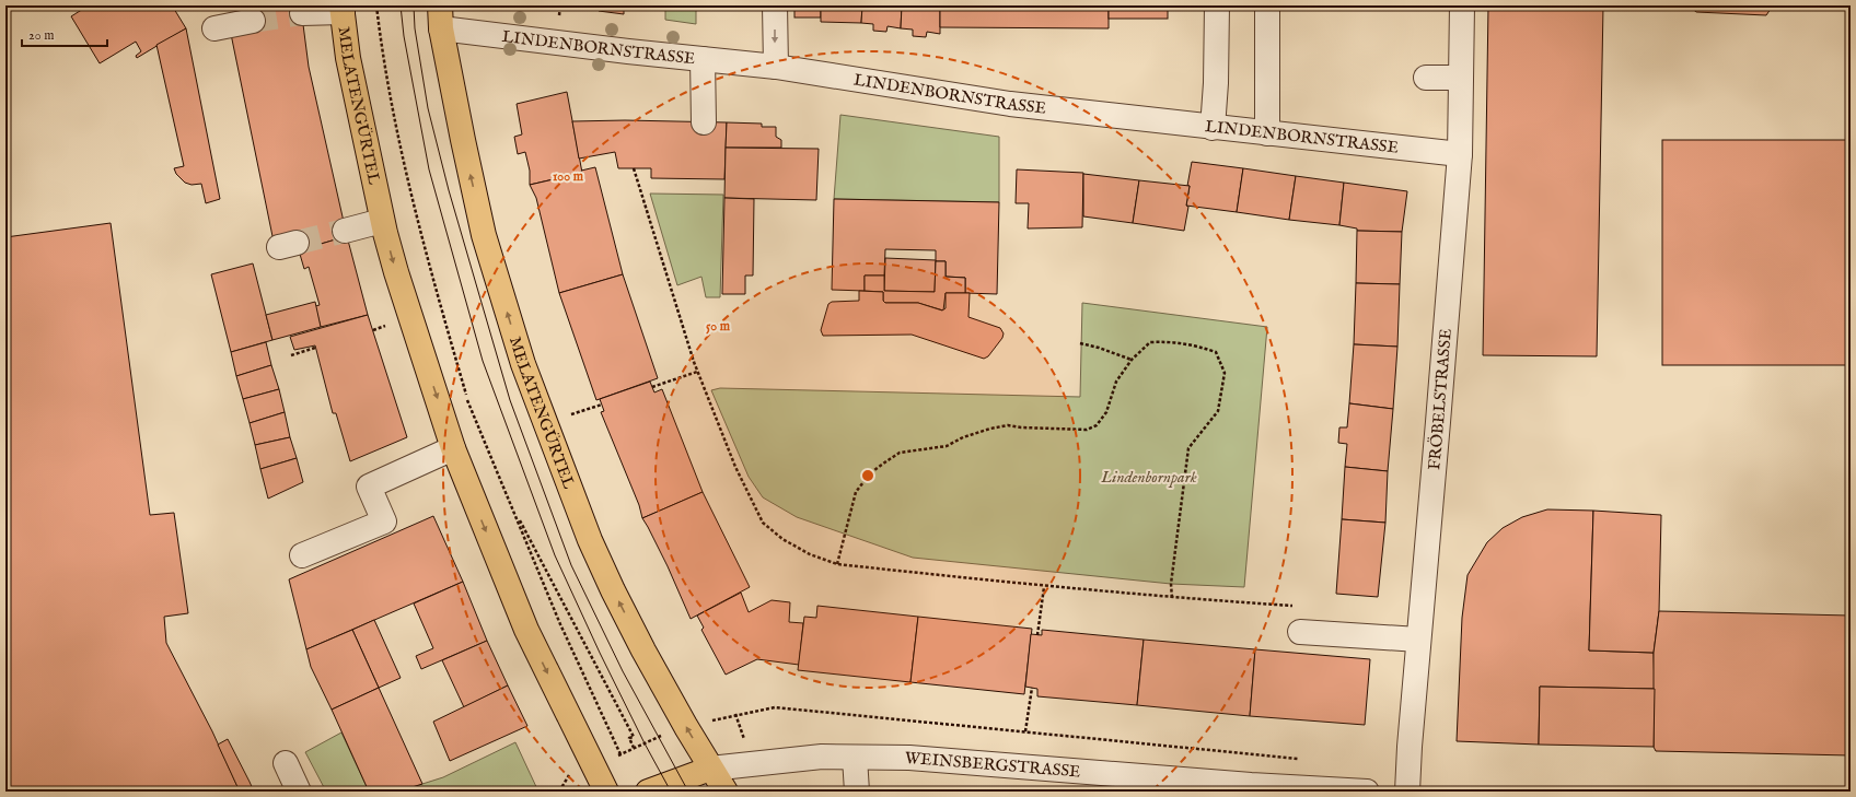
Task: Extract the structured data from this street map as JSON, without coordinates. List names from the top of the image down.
{
  "streets": {
    "main road": ["MELATENGÜRTEL", "WEINSBERGSTRASSE"],
    "street": ["LINDENBORNSTRASSE", "FRÖBELSTRASSE"]
  },
  "crossings": [
    ["LINDENBORNSTRASSE", "MELATENGÜRTEL"],
    ["LINDENBORNSTRASSE", "FRÖBELSTRASSE"],
    ["MELATENGÜRTEL", "WEINSBERGSTRASSE"]
  ],
  "parks": ["Lindenbornpark"],
  "scale_bar": "20 m",
  "rings": ["100 m", "50 m"]
}
